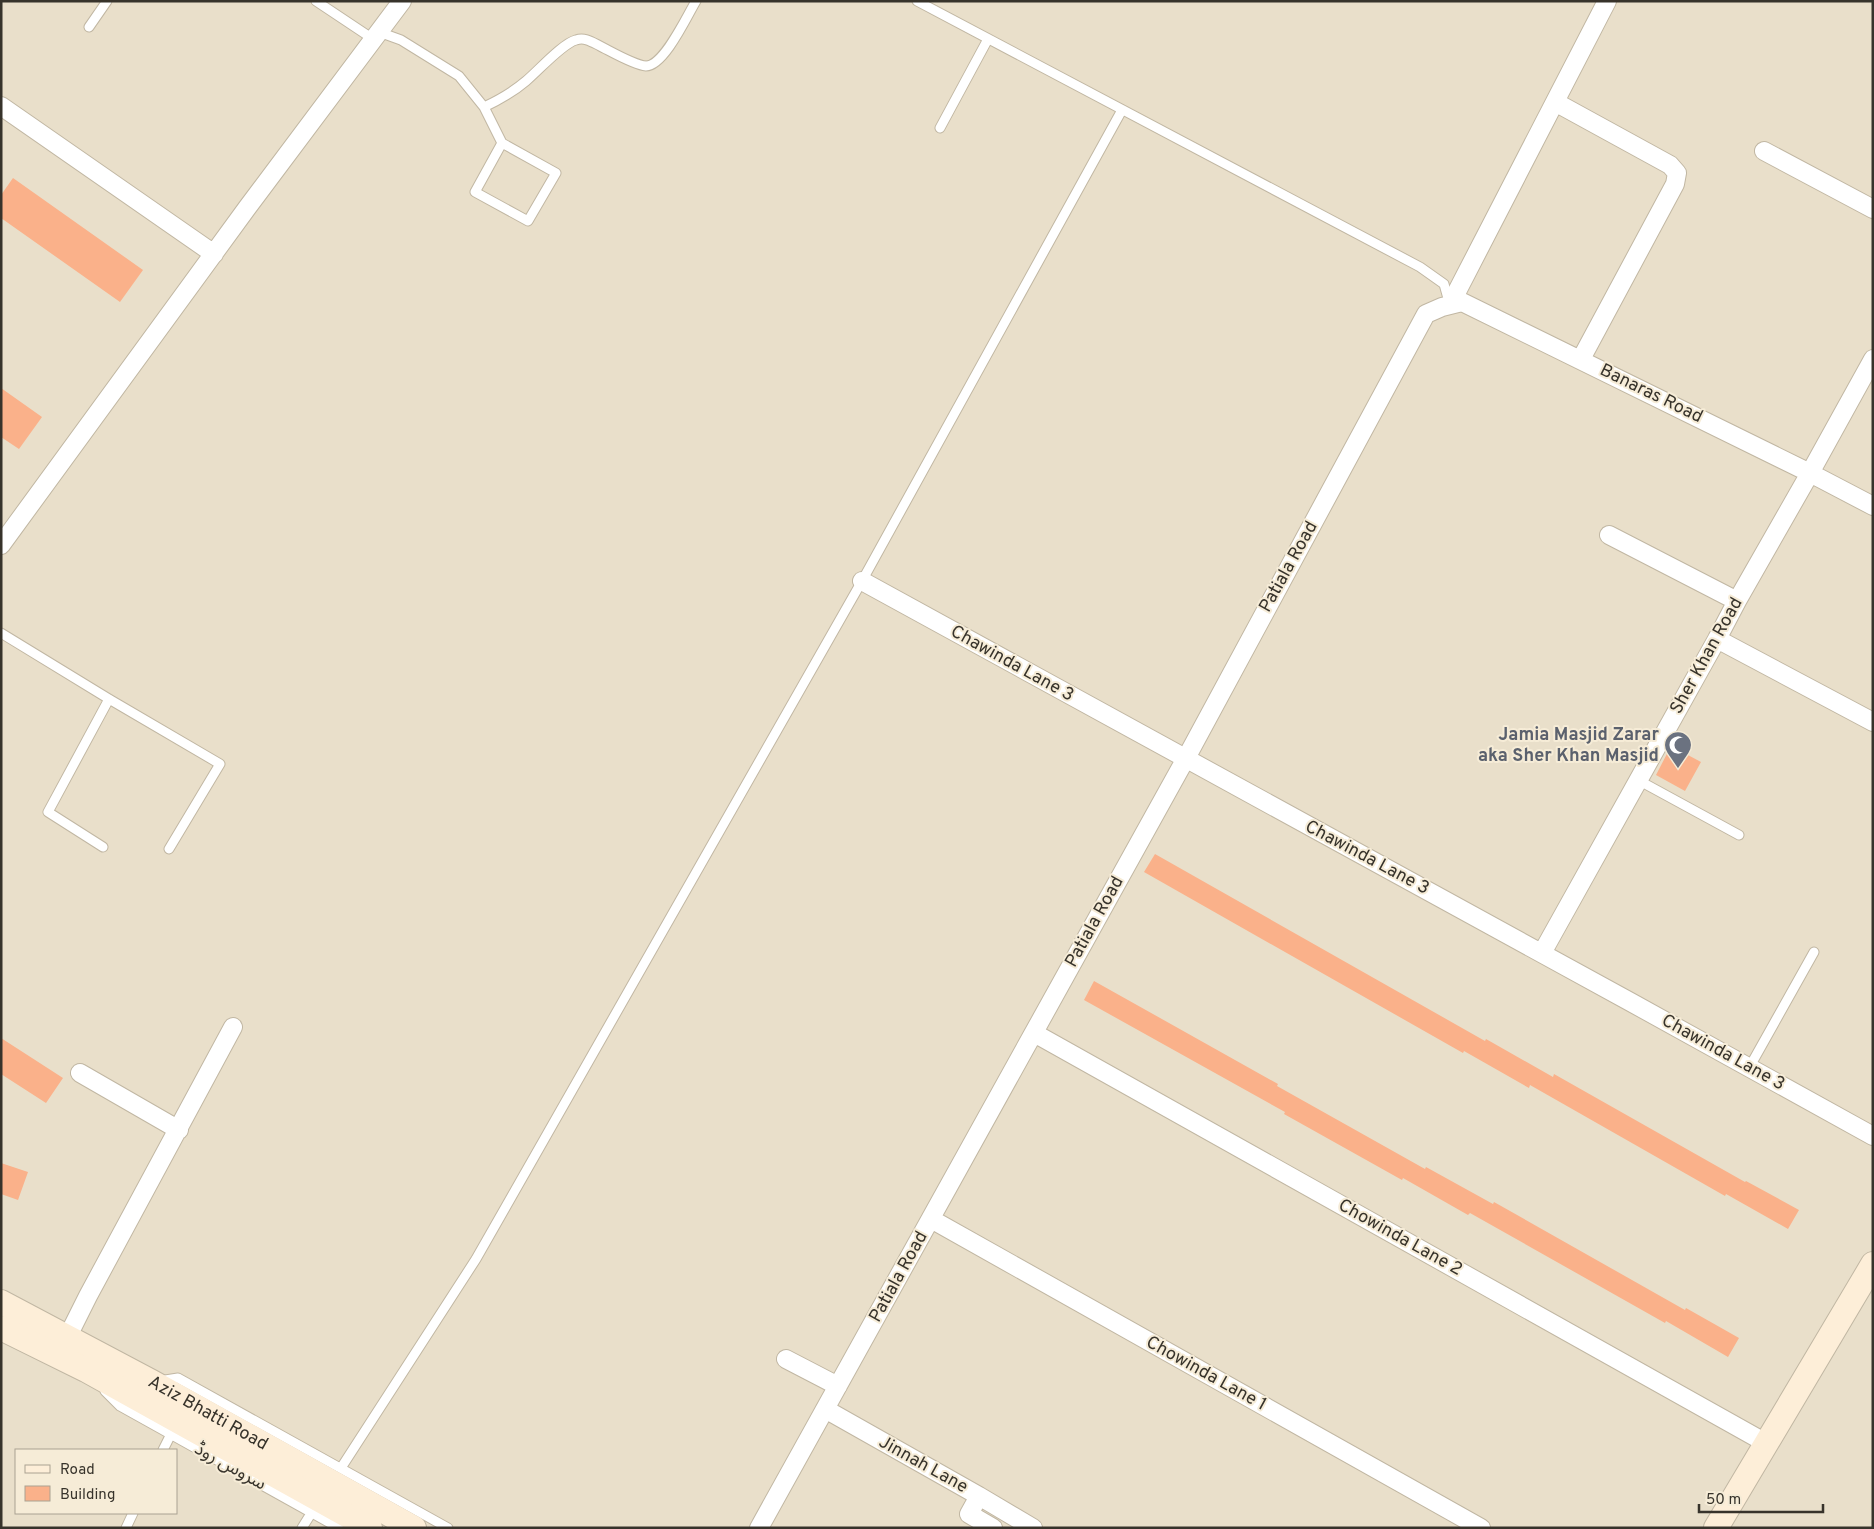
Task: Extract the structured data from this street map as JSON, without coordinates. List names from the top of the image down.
{
  "streets": {
    "main road": ["Aziz Bhatti Road"],
    "street": [
      "Banaras Road",
      "Patiala Road",
      "Sher Khan Road",
      "Chawinda Lane 3",
      "Chowinda Lane 2",
      "Chowinda Lane 1",
      "Jinnah Lane"
    ],
    "lane": ["سروس روڈ"]
  },
  "crossings": [
    ["Banaras Road", "Patiala Road"],
    ["Banaras Road", "Sher Khan Road"],
    ["Patiala Road", "Chawinda Lane 3"],
    ["Patiala Road", "Chowinda Lane 2"],
    ["Patiala Road", "Chowinda Lane 1"],
    ["Patiala Road", "Jinnah Lane"],
    ["Sher Khan Road", "Chawinda Lane 3"],
    ["Aziz Bhatti Road", "سروس روڈ"]
  ],
  "places": {
    "mosque": ["Jamia Masjid Zarar aka Sher Khan Masjid"]
  },
  "legend": ["Road", "Building"],
  "scale_bar": "50 m"
}
